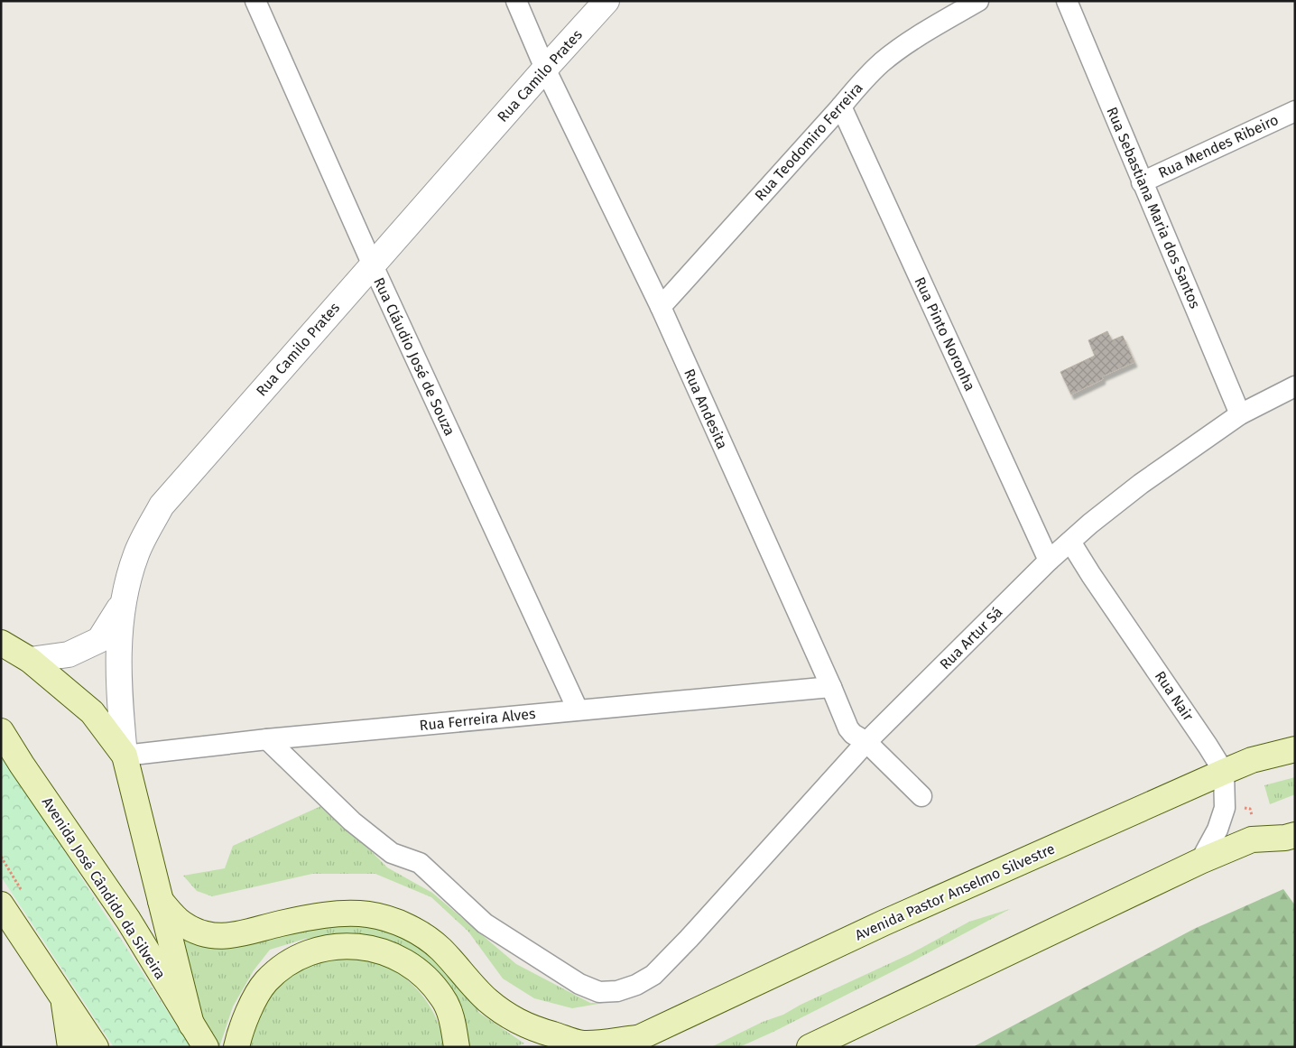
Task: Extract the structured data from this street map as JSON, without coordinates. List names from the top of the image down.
{
  "streets": {
    "main road": ["Avenida José Cândido da Silveira", "Avenida Pastor Anselmo Silvestre"],
    "street": [
      "Rua Camilo Prates",
      "Rua Teodomiro Ferreira",
      "Rua Mendes Ribeiro",
      "Rua Sebastiana Maria dos Santos",
      "Rua Pinto Noronha",
      "Rua Cláudio José de Souza",
      "Rua Andesita",
      "Rua Artur Sá",
      "Rua Nair",
      "Rua Ferreira Alves"
    ]
  },
  "crossings": [
    ["Rua Camilo Prates", "Rua Cláudio José de Souza"],
    ["Rua Camilo Prates", "Rua Andesita"],
    ["Rua Camilo Prates", "Rua Ferreira Alves"],
    ["Rua Teodomiro Ferreira", "Rua Pinto Noronha"],
    ["Rua Teodomiro Ferreira", "Rua Andesita"],
    ["Rua Mendes Ribeiro", "Rua Sebastiana Maria dos Santos"],
    ["Rua Sebastiana Maria dos Santos", "Rua Artur Sá"],
    ["Rua Pinto Noronha", "Rua Artur Sá"],
    ["Rua Cláudio José de Souza", "Rua Ferreira Alves"],
    ["Rua Andesita", "Rua Artur Sá"],
    ["Rua Andesita", "Rua Ferreira Alves"],
    ["Rua Artur Sá", "Rua Nair"],
    ["Rua Artur Sá", "Rua Ferreira Alves"],
    ["Rua Nair", "Avenida Pastor Anselmo Silvestre"]
  ]
}
